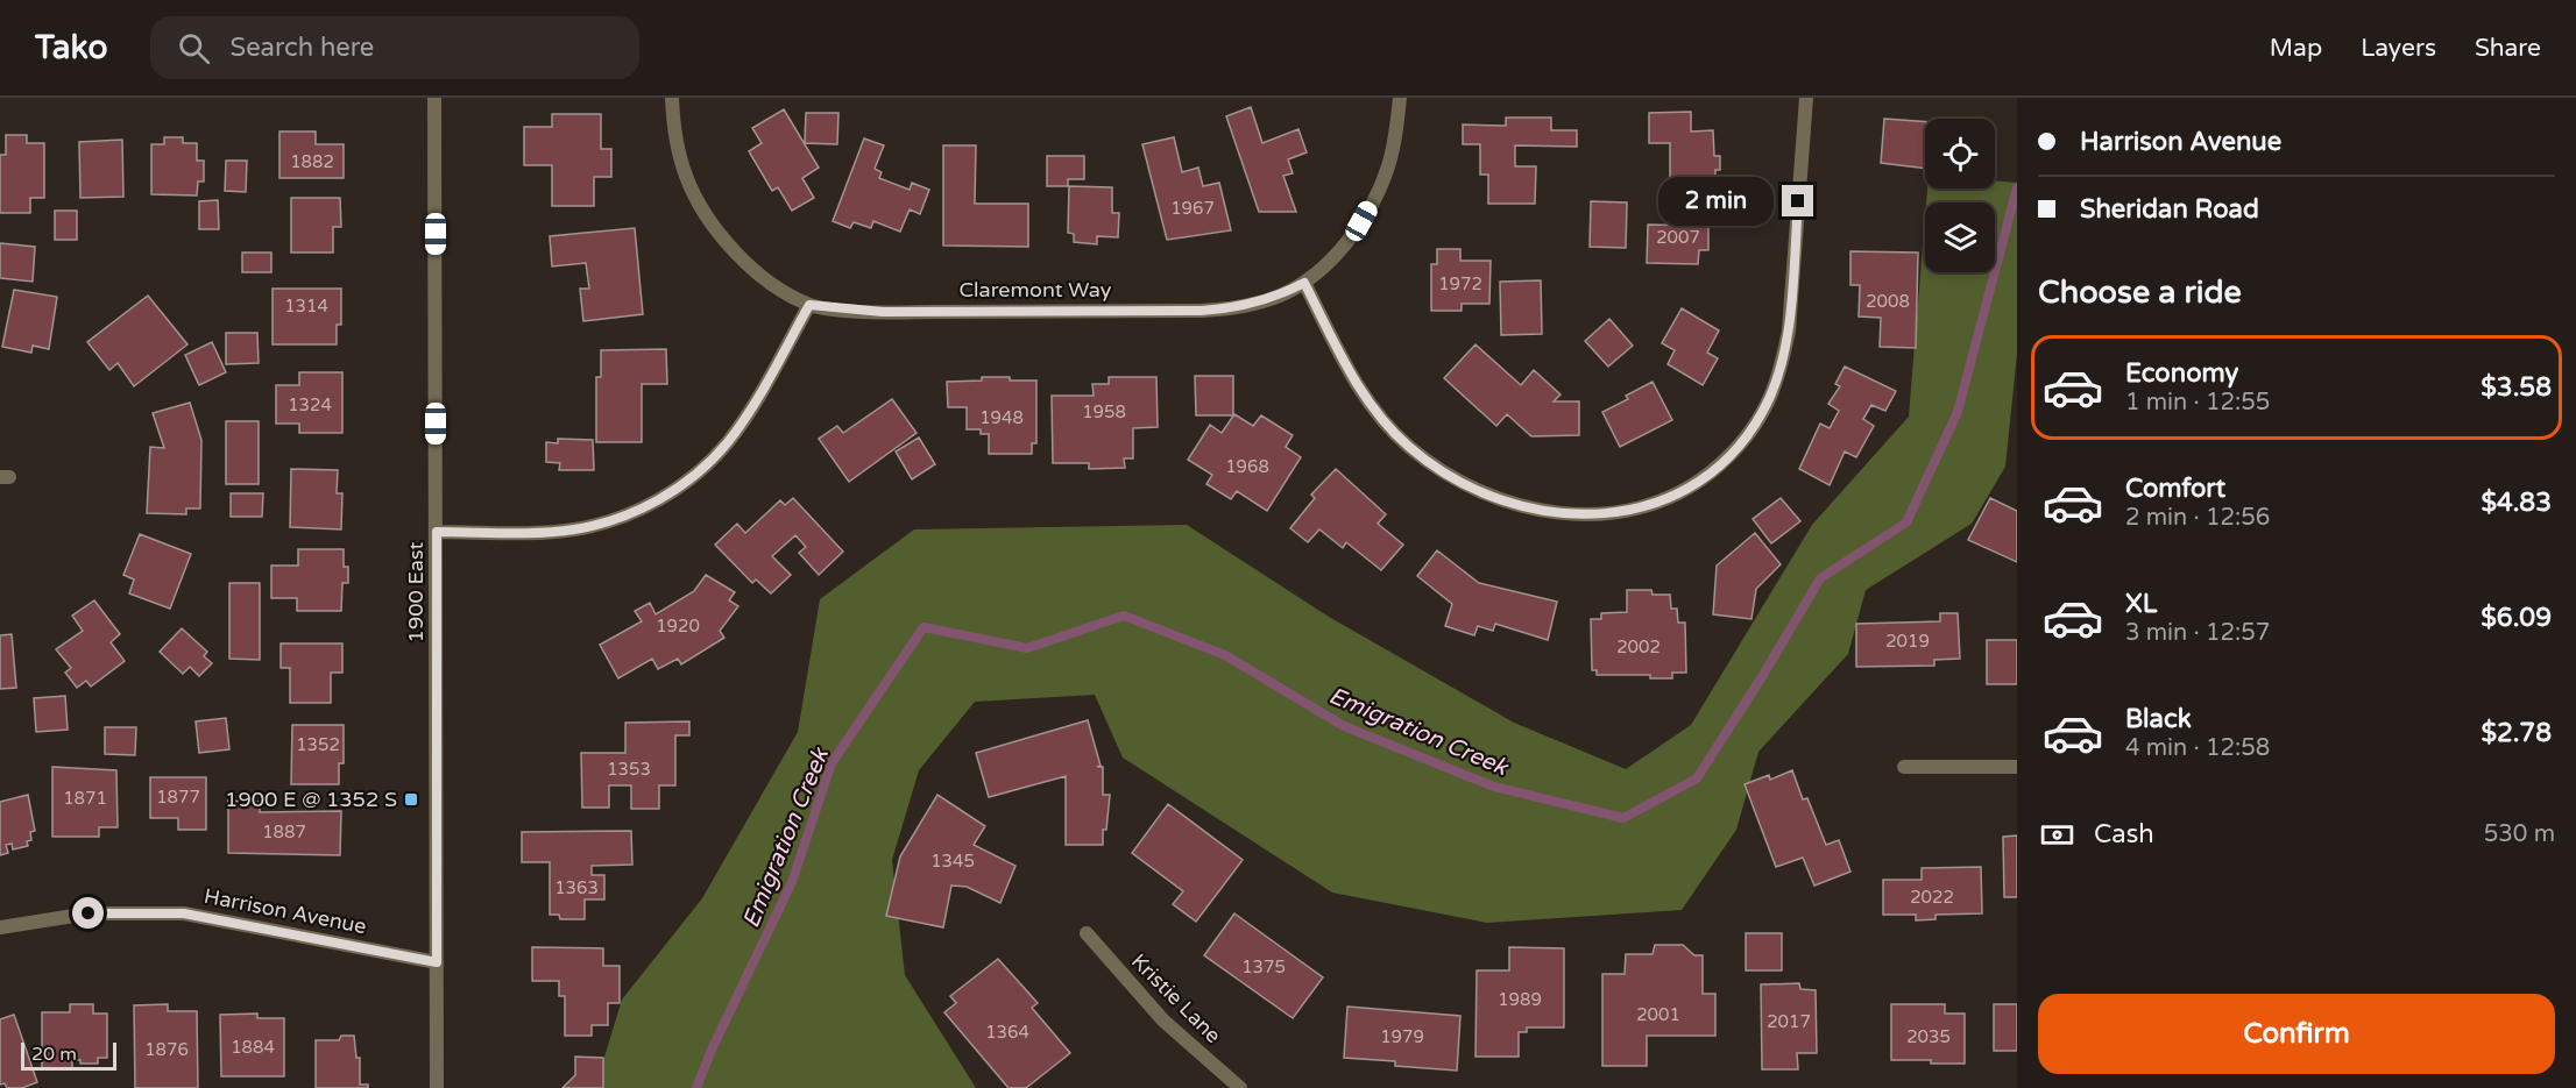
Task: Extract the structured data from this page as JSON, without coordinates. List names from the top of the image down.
{
  "streets": {
    "street": [
      "Claremont Way",
      "1900 East",
      "Harrison Avenue",
      "Kristie Lane"
    ]
  },
  "crossings": [
    ["1900 East", "Harrison Avenue"]
  ],
  "water": ["Emigration Creek"],
  "places": {
    "transit": ["1900 E @ 1352 S"]
  },
  "house_numbers": [
    "1882",
    "1967",
    "2007",
    "1972",
    "2008",
    "1314",
    "1324",
    "1958",
    "1948",
    "1968",
    "1920",
    "2019",
    "2002",
    "1352",
    "1353",
    "1877",
    "1871",
    "1887",
    "1345",
    "1363",
    "2022",
    "1375",
    "1989",
    "2001",
    "2017",
    "1364",
    "1979",
    "2035",
    "1884",
    "1876"
  ],
  "scale_bar": "20 m",
  "page": {
    "header": "Tako",
    "search": "Search here",
    "nav": ["Map", "Layers", "Share"],
    "banner": ["Harrison Avenue", "Sheridan Road"],
    "bubble": "2 min",
    "heading": "Choose a ride",
    "list": [
      {
        "name": "Economy",
        "note": "1 min · 12:55",
        "value": "$3.58"
      },
      {
        "name": "Comfort",
        "note": "2 min · 12:56",
        "value": "$4.83"
      },
      {
        "name": "XL",
        "note": "3 min · 12:57",
        "value": "$6.09"
      },
      {
        "name": "Black",
        "note": "4 min · 12:58",
        "value": "$2.78"
      }
    ],
    "pay": ["Cash", "530 m"],
    "buttons": "Confirm",
    "scale": "20 m"
  }
}
